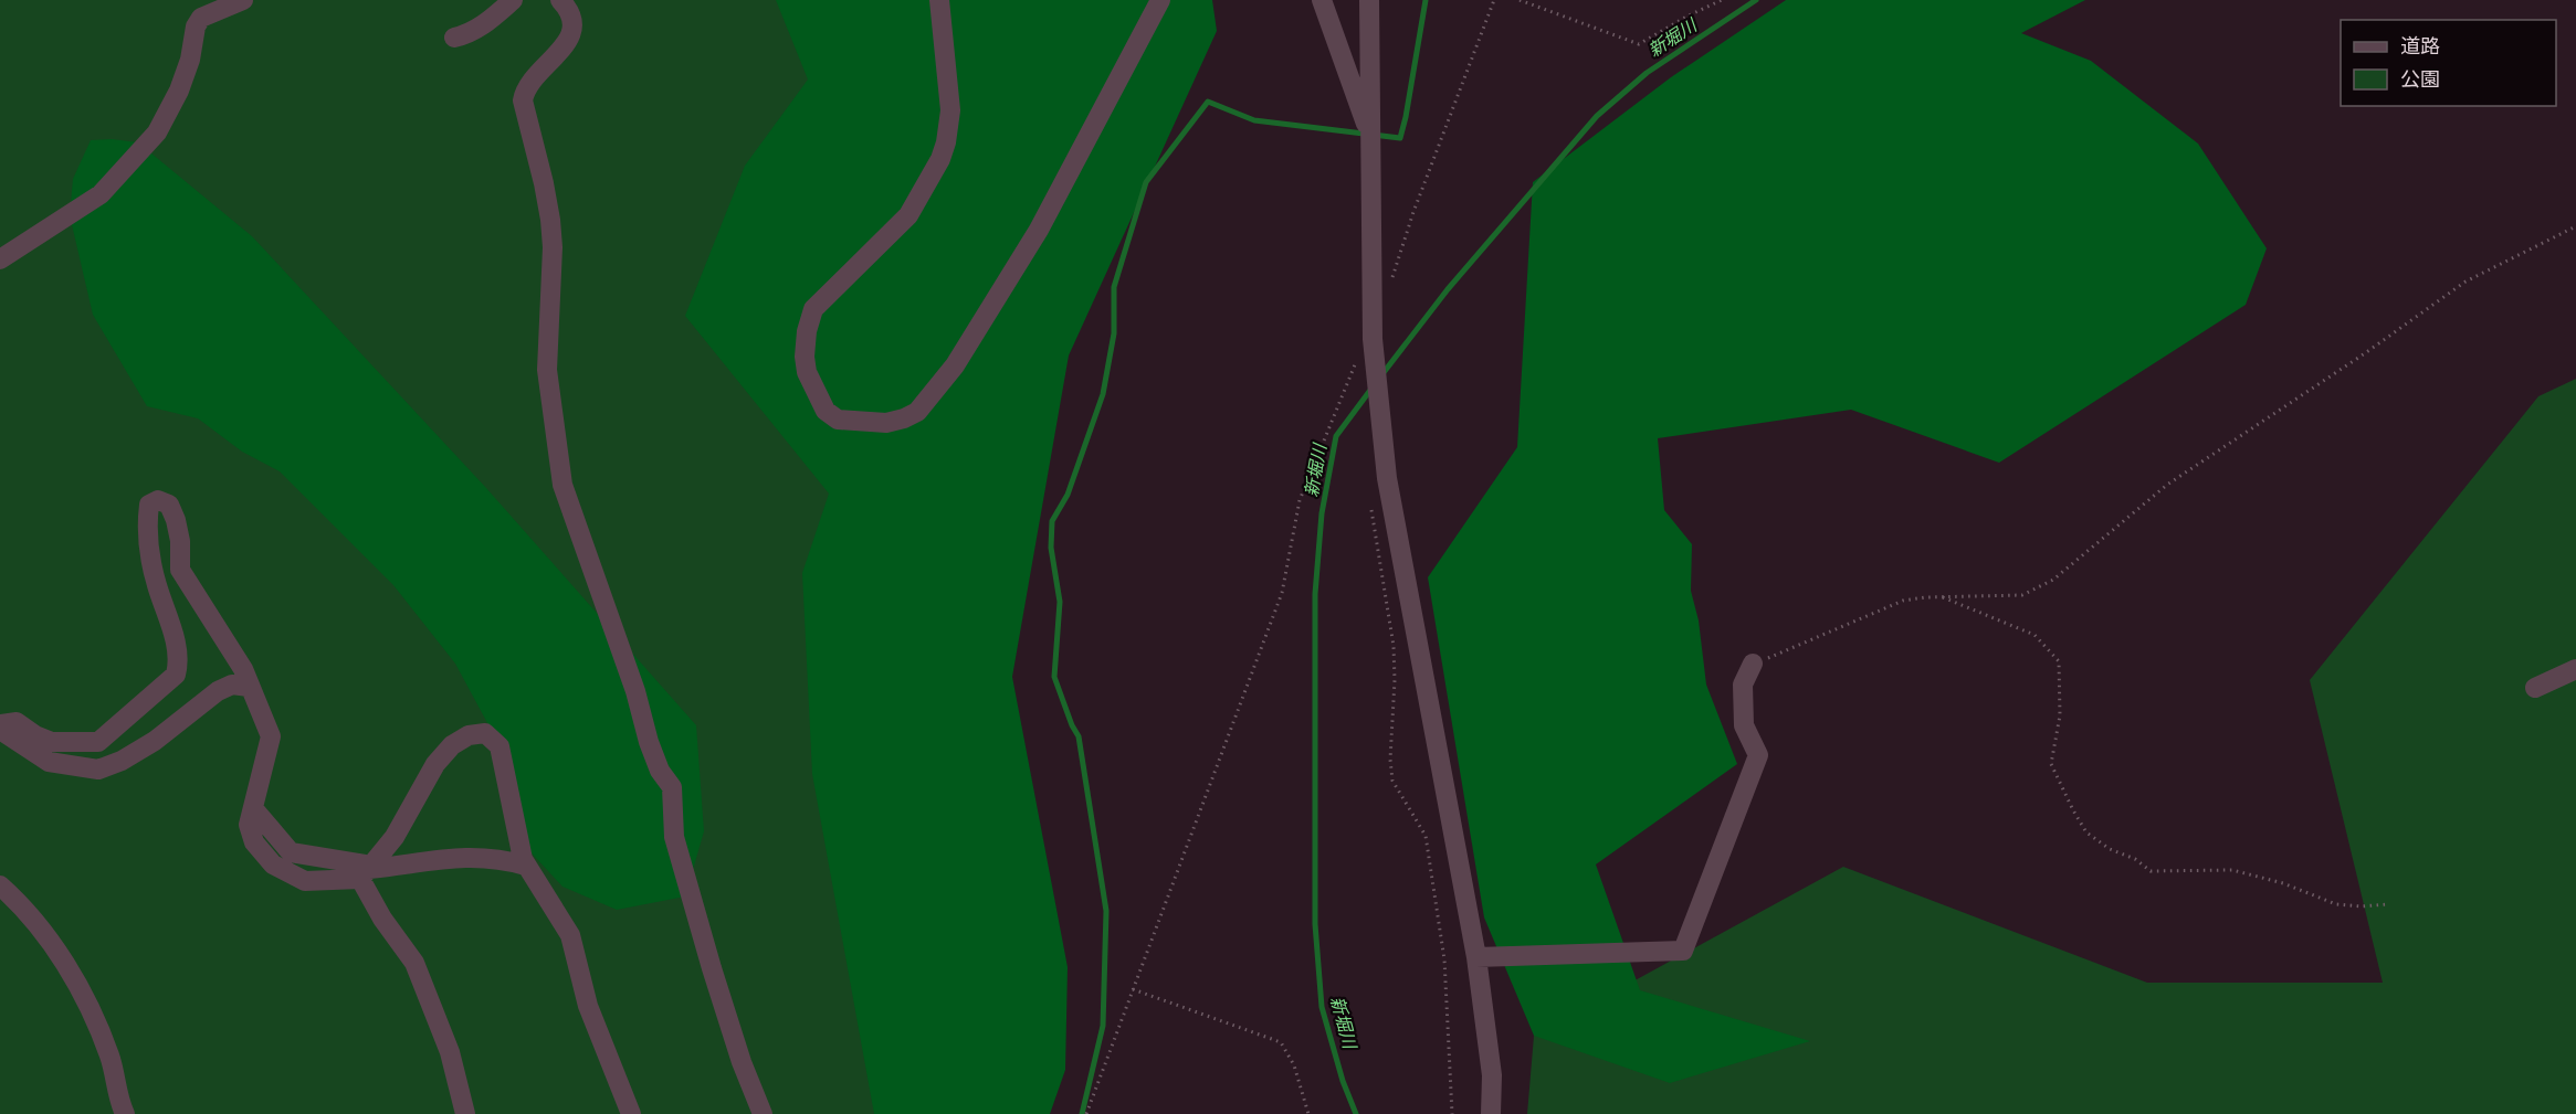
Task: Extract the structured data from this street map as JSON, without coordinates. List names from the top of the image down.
{
  "water": ["新堀川"],
  "legend": ["道路", "公園"]
}
